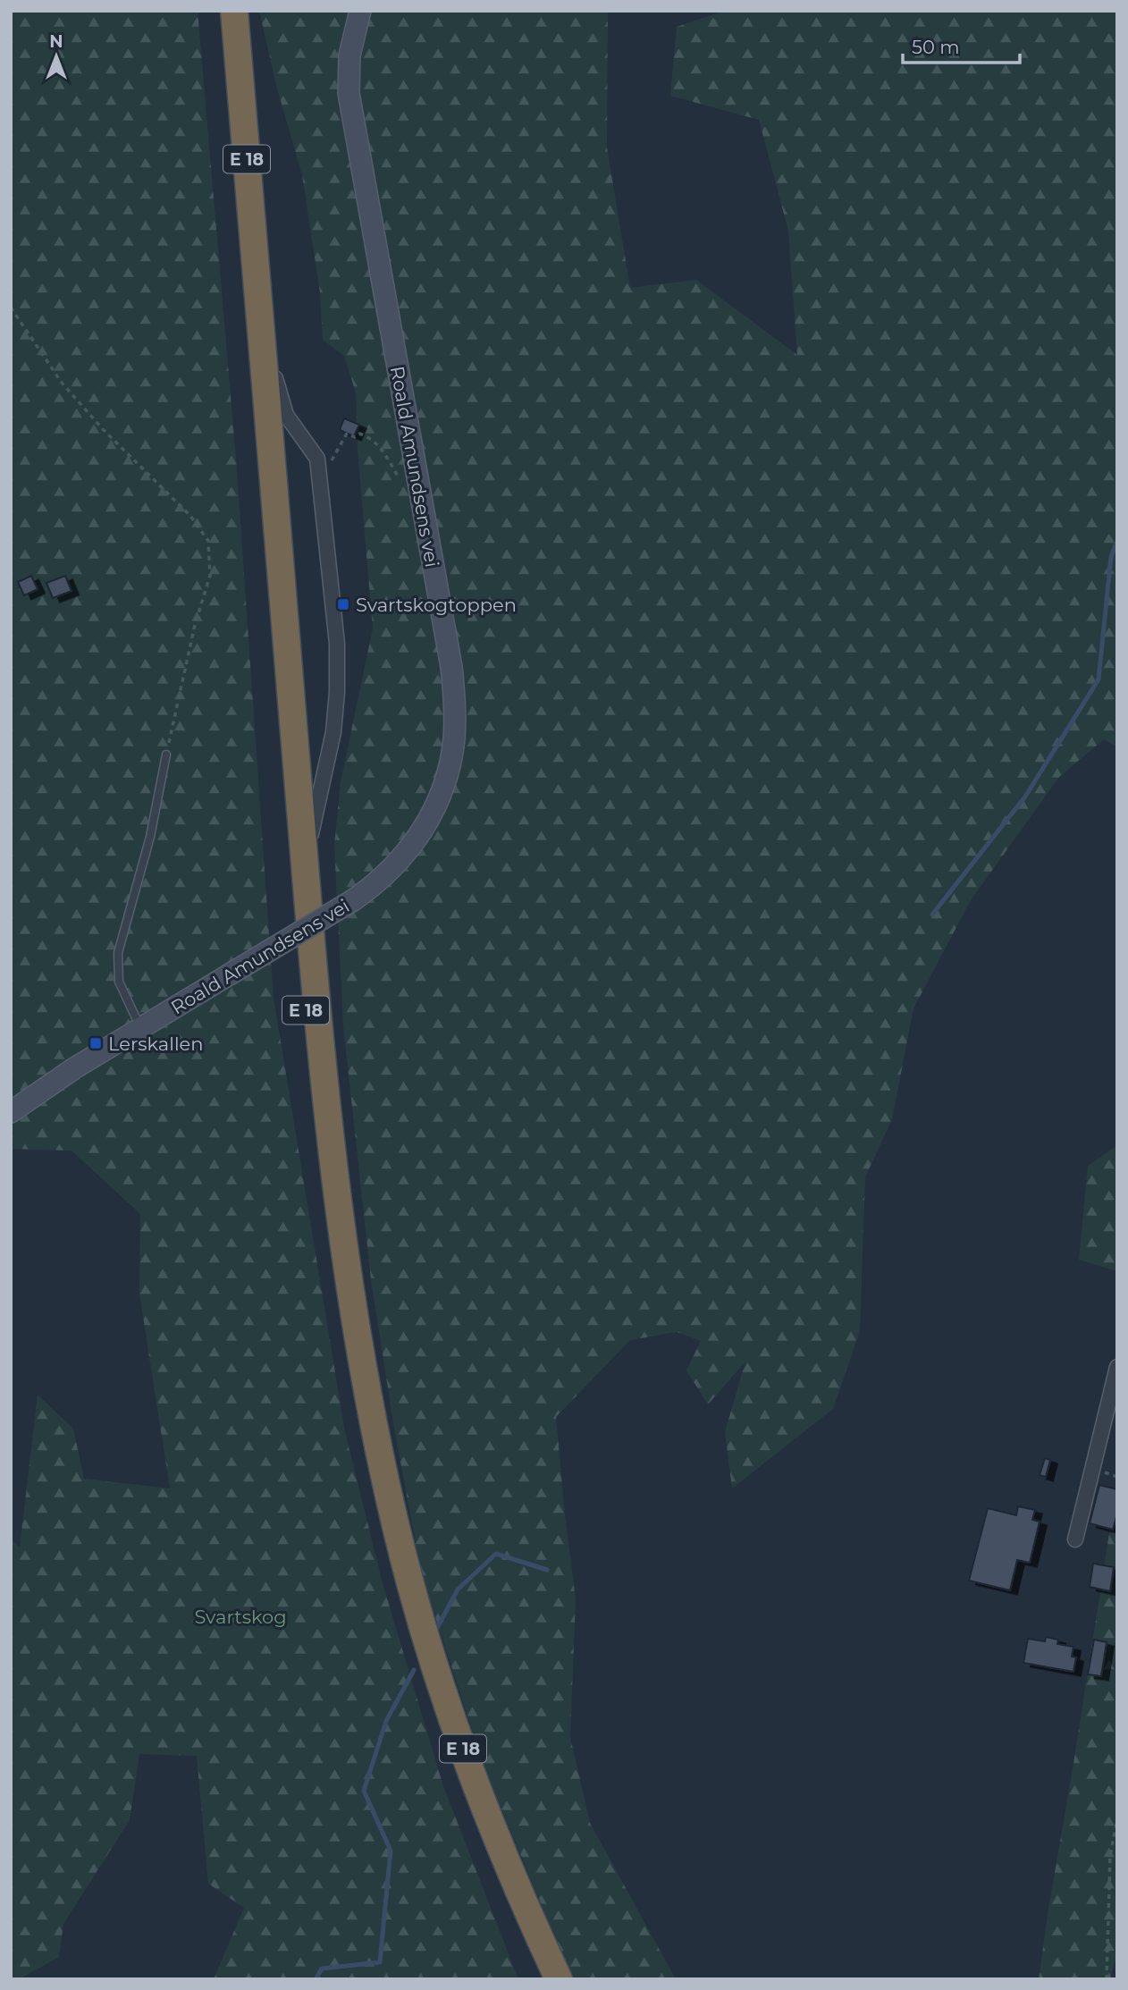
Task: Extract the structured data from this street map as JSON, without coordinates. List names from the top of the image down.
{
  "streets": {
    "highway": ["E 18"],
    "main road": ["Roald Amundsens vei"]
  },
  "parks": ["Svartskog"],
  "places": {
    "transit": ["Svartskogtoppen", "Lerskallen"]
  },
  "scale_bar": "50 m",
  "north": "top"
}
